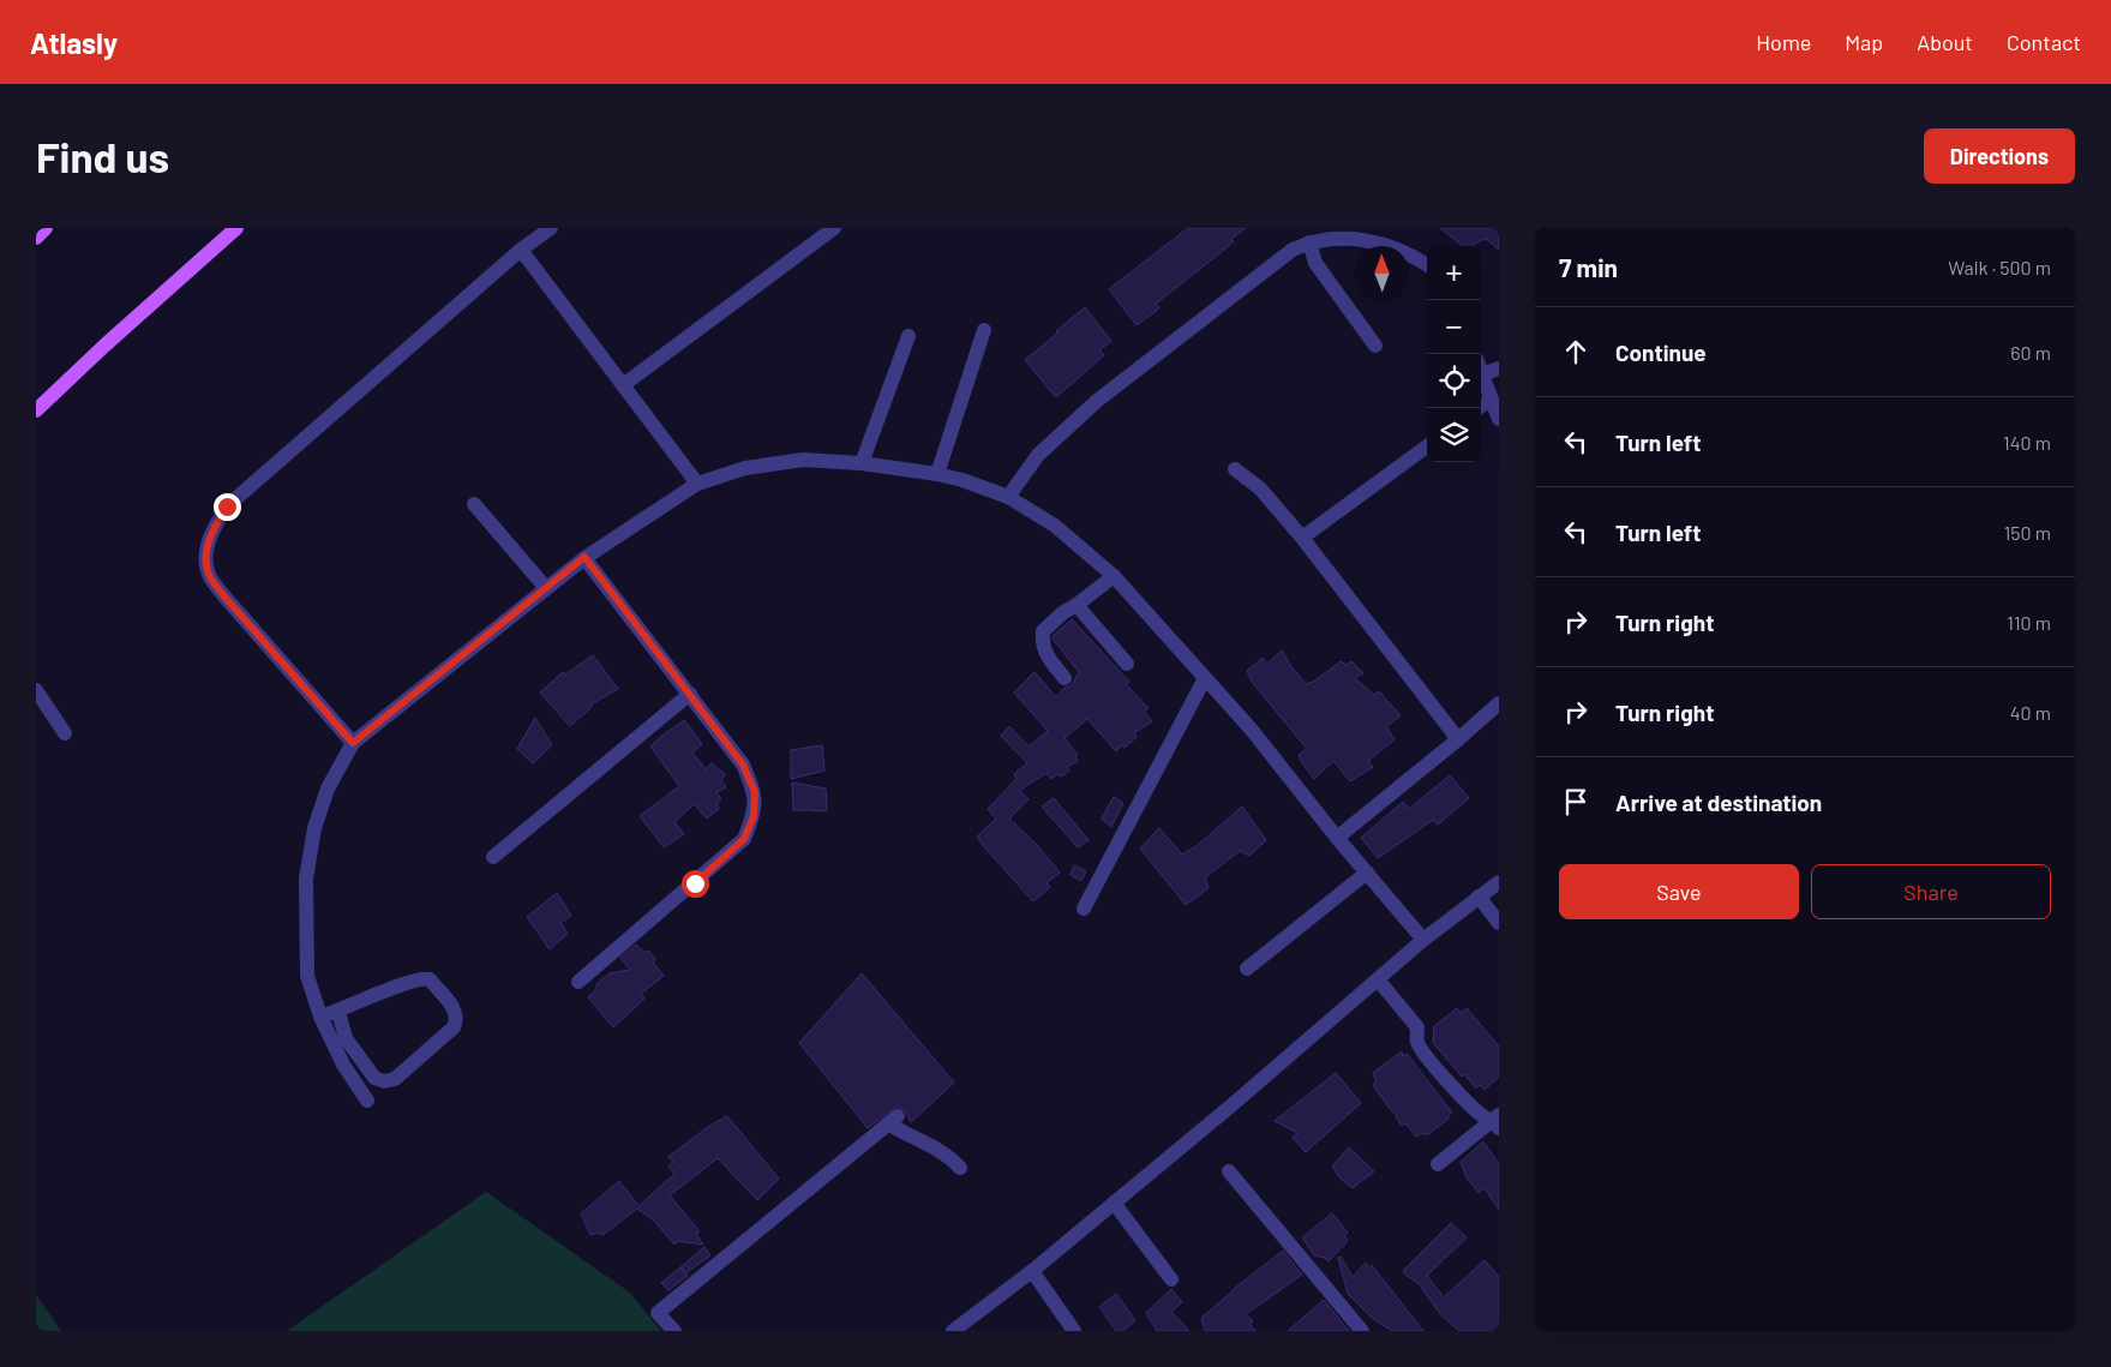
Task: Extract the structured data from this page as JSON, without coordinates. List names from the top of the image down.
{
  "north": "top",
  "page": {
    "header": "Atlasly",
    "nav": [
      "Home",
      "Map",
      "About",
      "Contact"
    ],
    "buttons": [
      "Directions",
      ["Save", "Share"]
    ],
    "title": "Find us",
    "heading": ["7 min", "Walk · 500 m"],
    "map_buttons": ["+", "−"],
    "list": [
      ["Continue", "60 m"],
      ["Turn left", "140 m"],
      ["Turn left", "150 m"],
      ["Turn right", "110 m"],
      ["Turn right", "40 m"],
      "Arrive at destination"
    ]
  }
}
